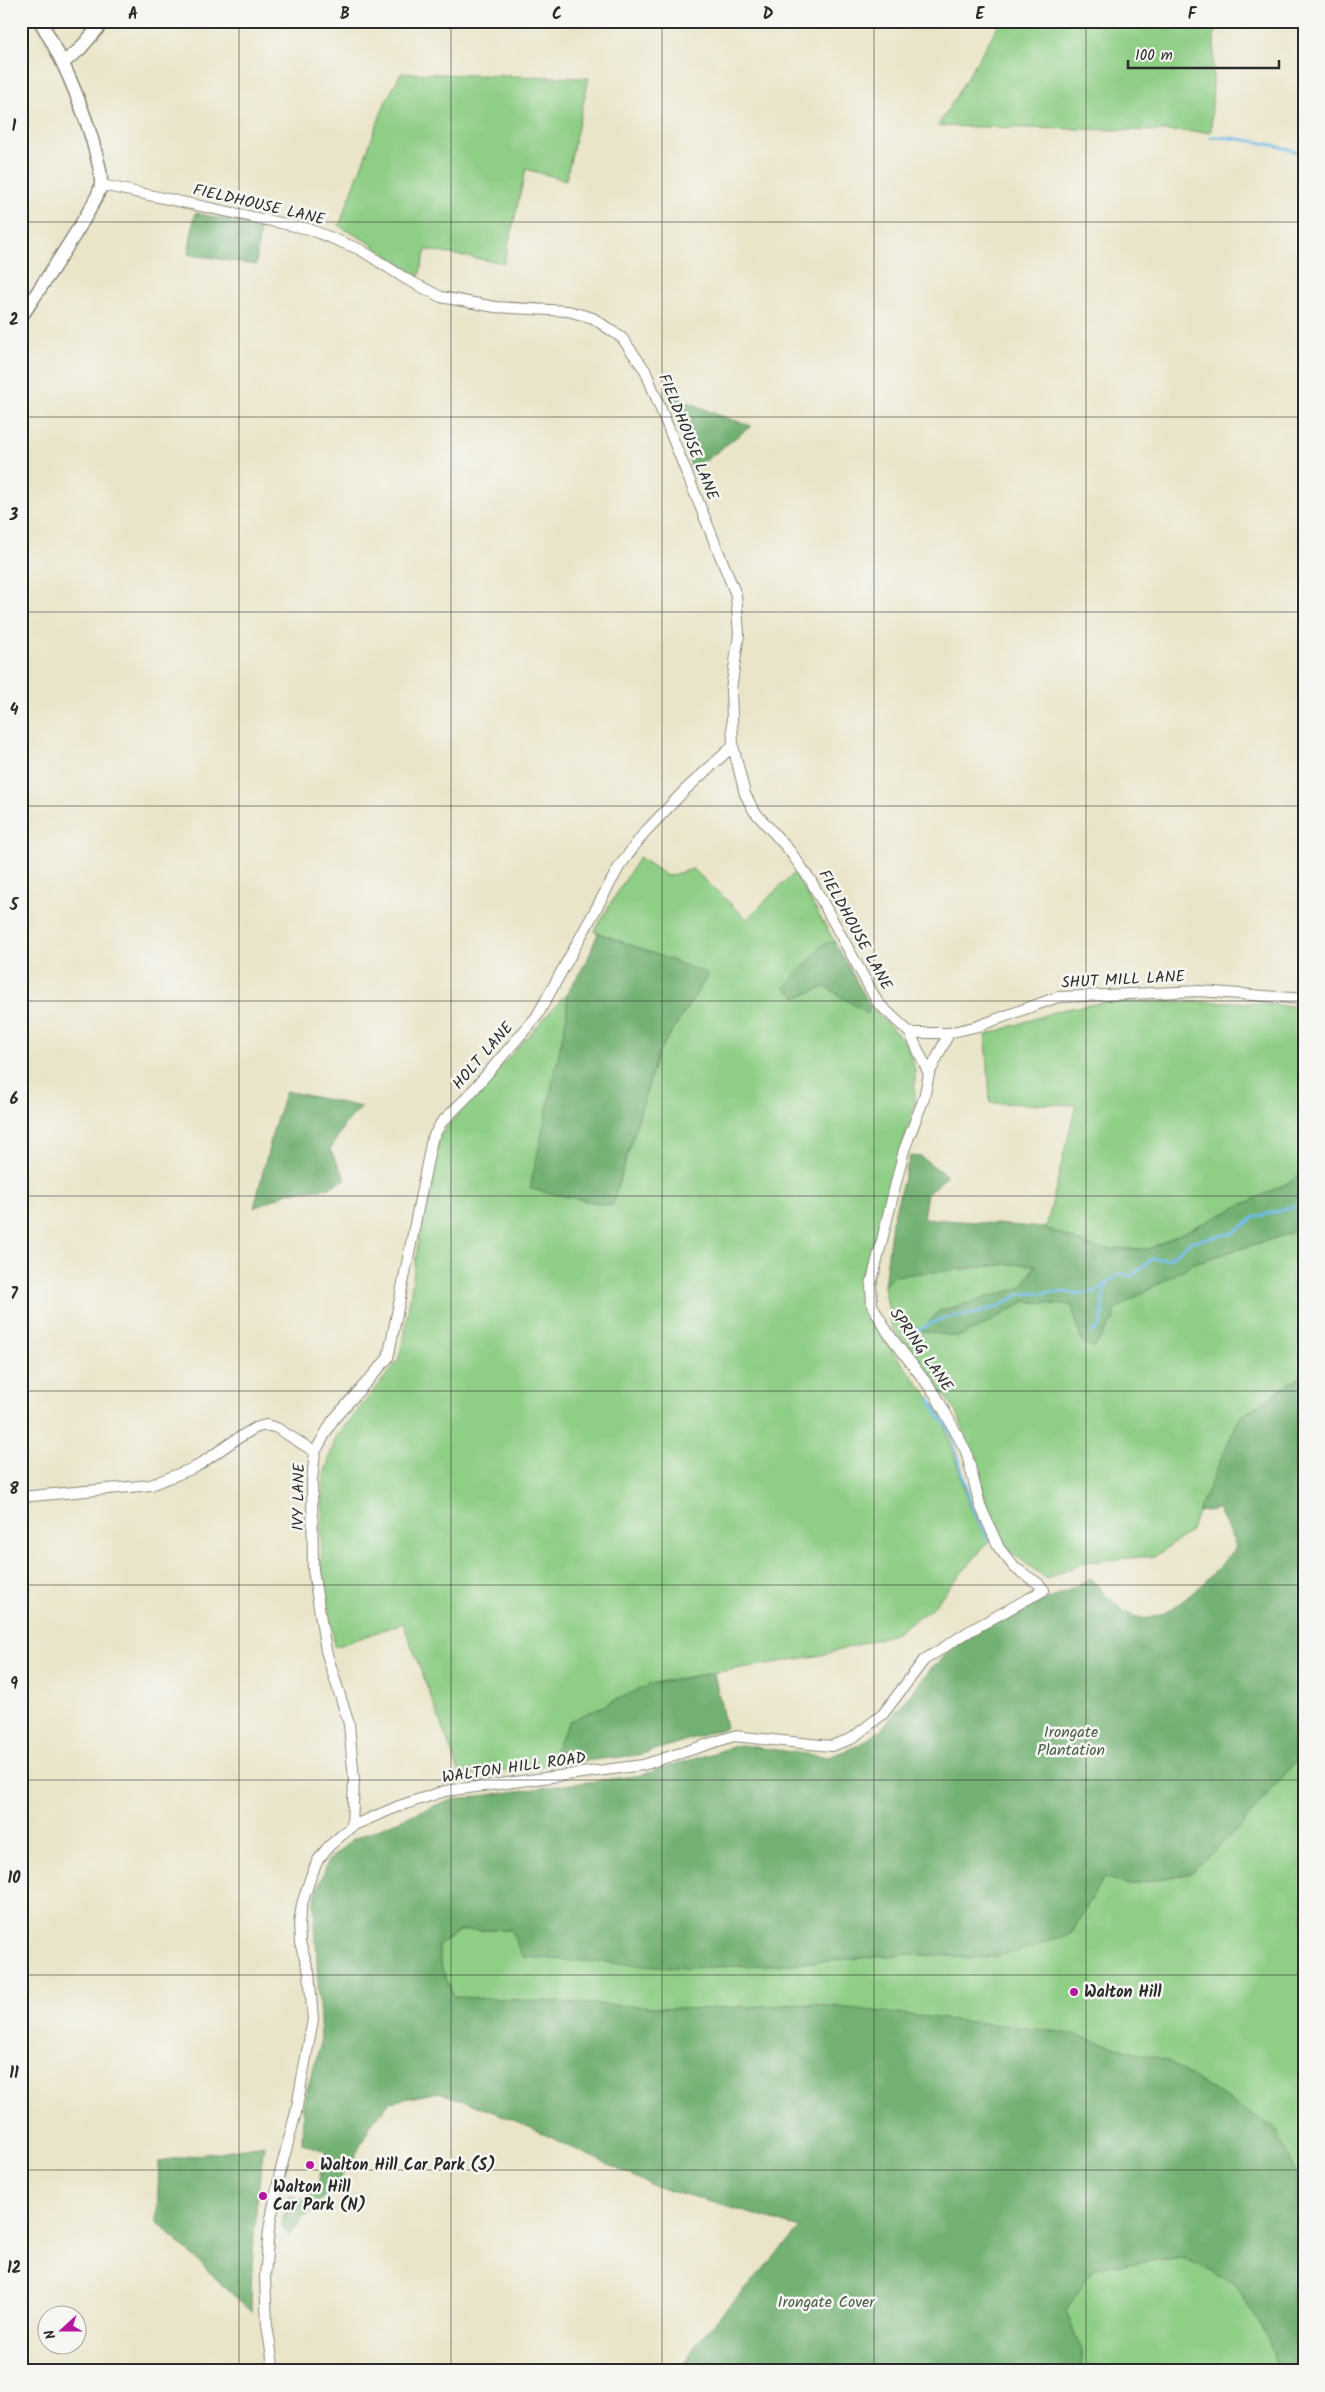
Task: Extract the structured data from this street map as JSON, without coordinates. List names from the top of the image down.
{
  "streets": {
    "street": [
      "FIELDHOUSE LANE",
      "SHUT MILL LANE",
      "HOLT LANE",
      "SPRING LANE",
      "IVY LANE",
      "WALTON HILL ROAD"
    ]
  },
  "crossings": [
    ["FIELDHOUSE LANE", "SHUT MILL LANE"],
    ["FIELDHOUSE LANE", "HOLT LANE"],
    ["SHUT MILL LANE", "SPRING LANE"],
    ["HOLT LANE", "IVY LANE"],
    ["SPRING LANE", "WALTON HILL ROAD"],
    ["IVY LANE", "WALTON HILL ROAD"]
  ],
  "parks": ["Irongate Plantation", "Irongate Cover"],
  "places": ["Walton Hill", "Walton Hill Car Park (S)", "Walton Hill Car Park (N)"],
  "scale_bar": "100 m",
  "north": "left",
  "grid": {
    "columns": [
      "A",
      "B",
      "C",
      "D",
      "E",
      "F"
    ],
    "rows": [
      "1",
      "2",
      "3",
      "4",
      "5",
      "6",
      "7",
      "8",
      "9",
      "10",
      "11",
      "12"
    ]
  }
}
